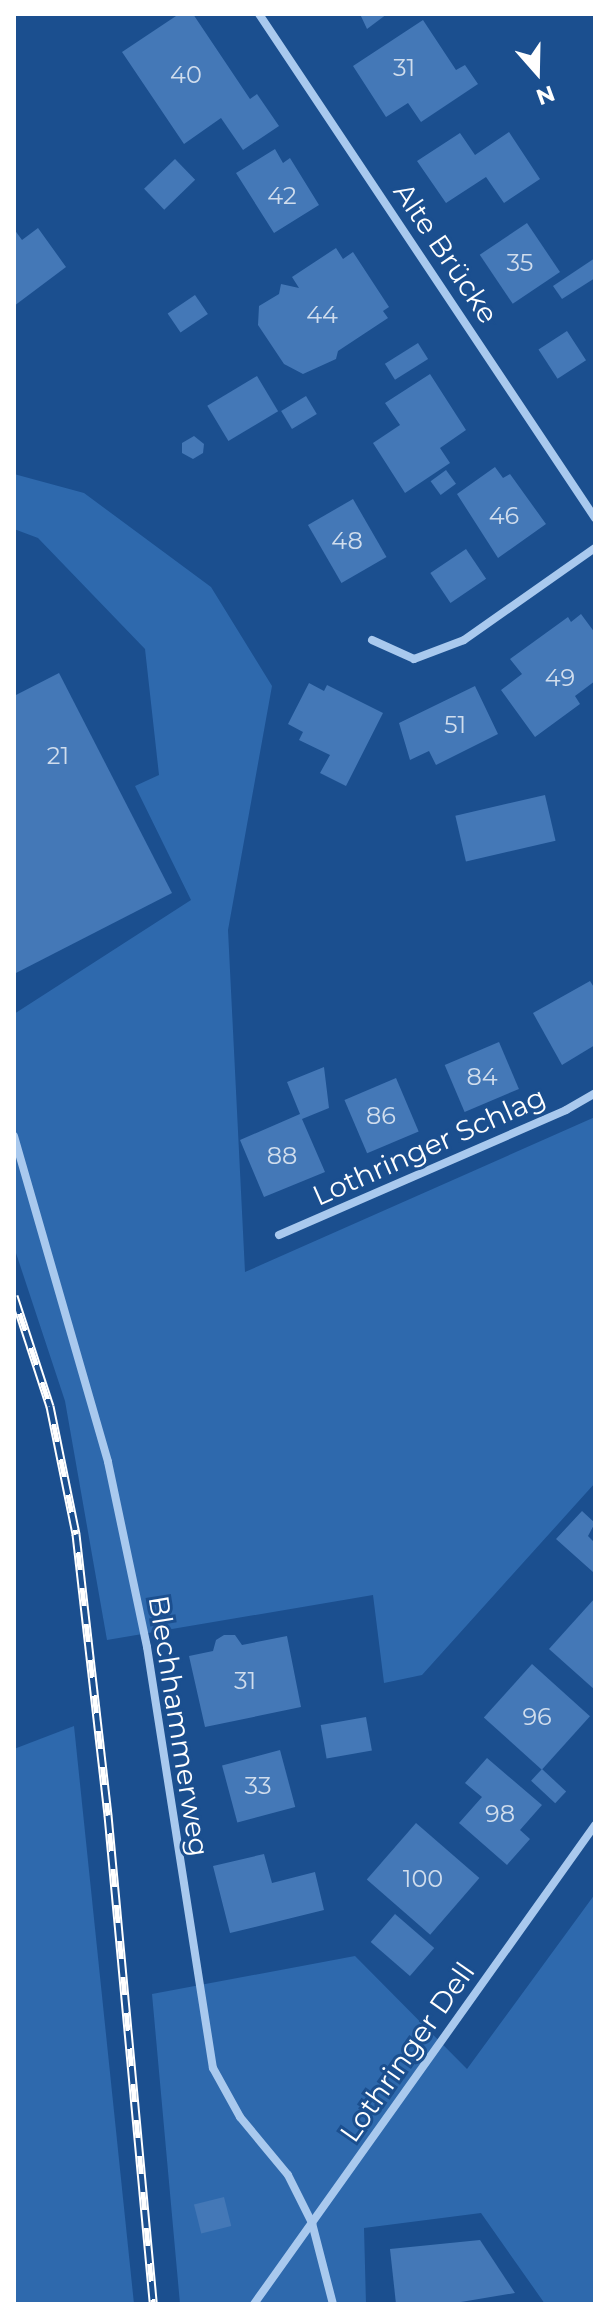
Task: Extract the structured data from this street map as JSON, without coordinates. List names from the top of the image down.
{
  "streets": {
    "street": [
      "Alte Brücke",
      "Lothringer Schlag",
      "Blechhammerweg",
      "Lothringer Dell"
    ]
  },
  "crossings": [
    ["Blechhammerweg", "Lothringer Dell"]
  ],
  "house_numbers": [
    "31",
    "40",
    "42",
    "35",
    "44",
    "46",
    "48",
    "49",
    "51",
    "21",
    "84",
    "86",
    "88",
    "31",
    "96",
    "33",
    "98",
    "100"
  ],
  "north": "bottom"
}
